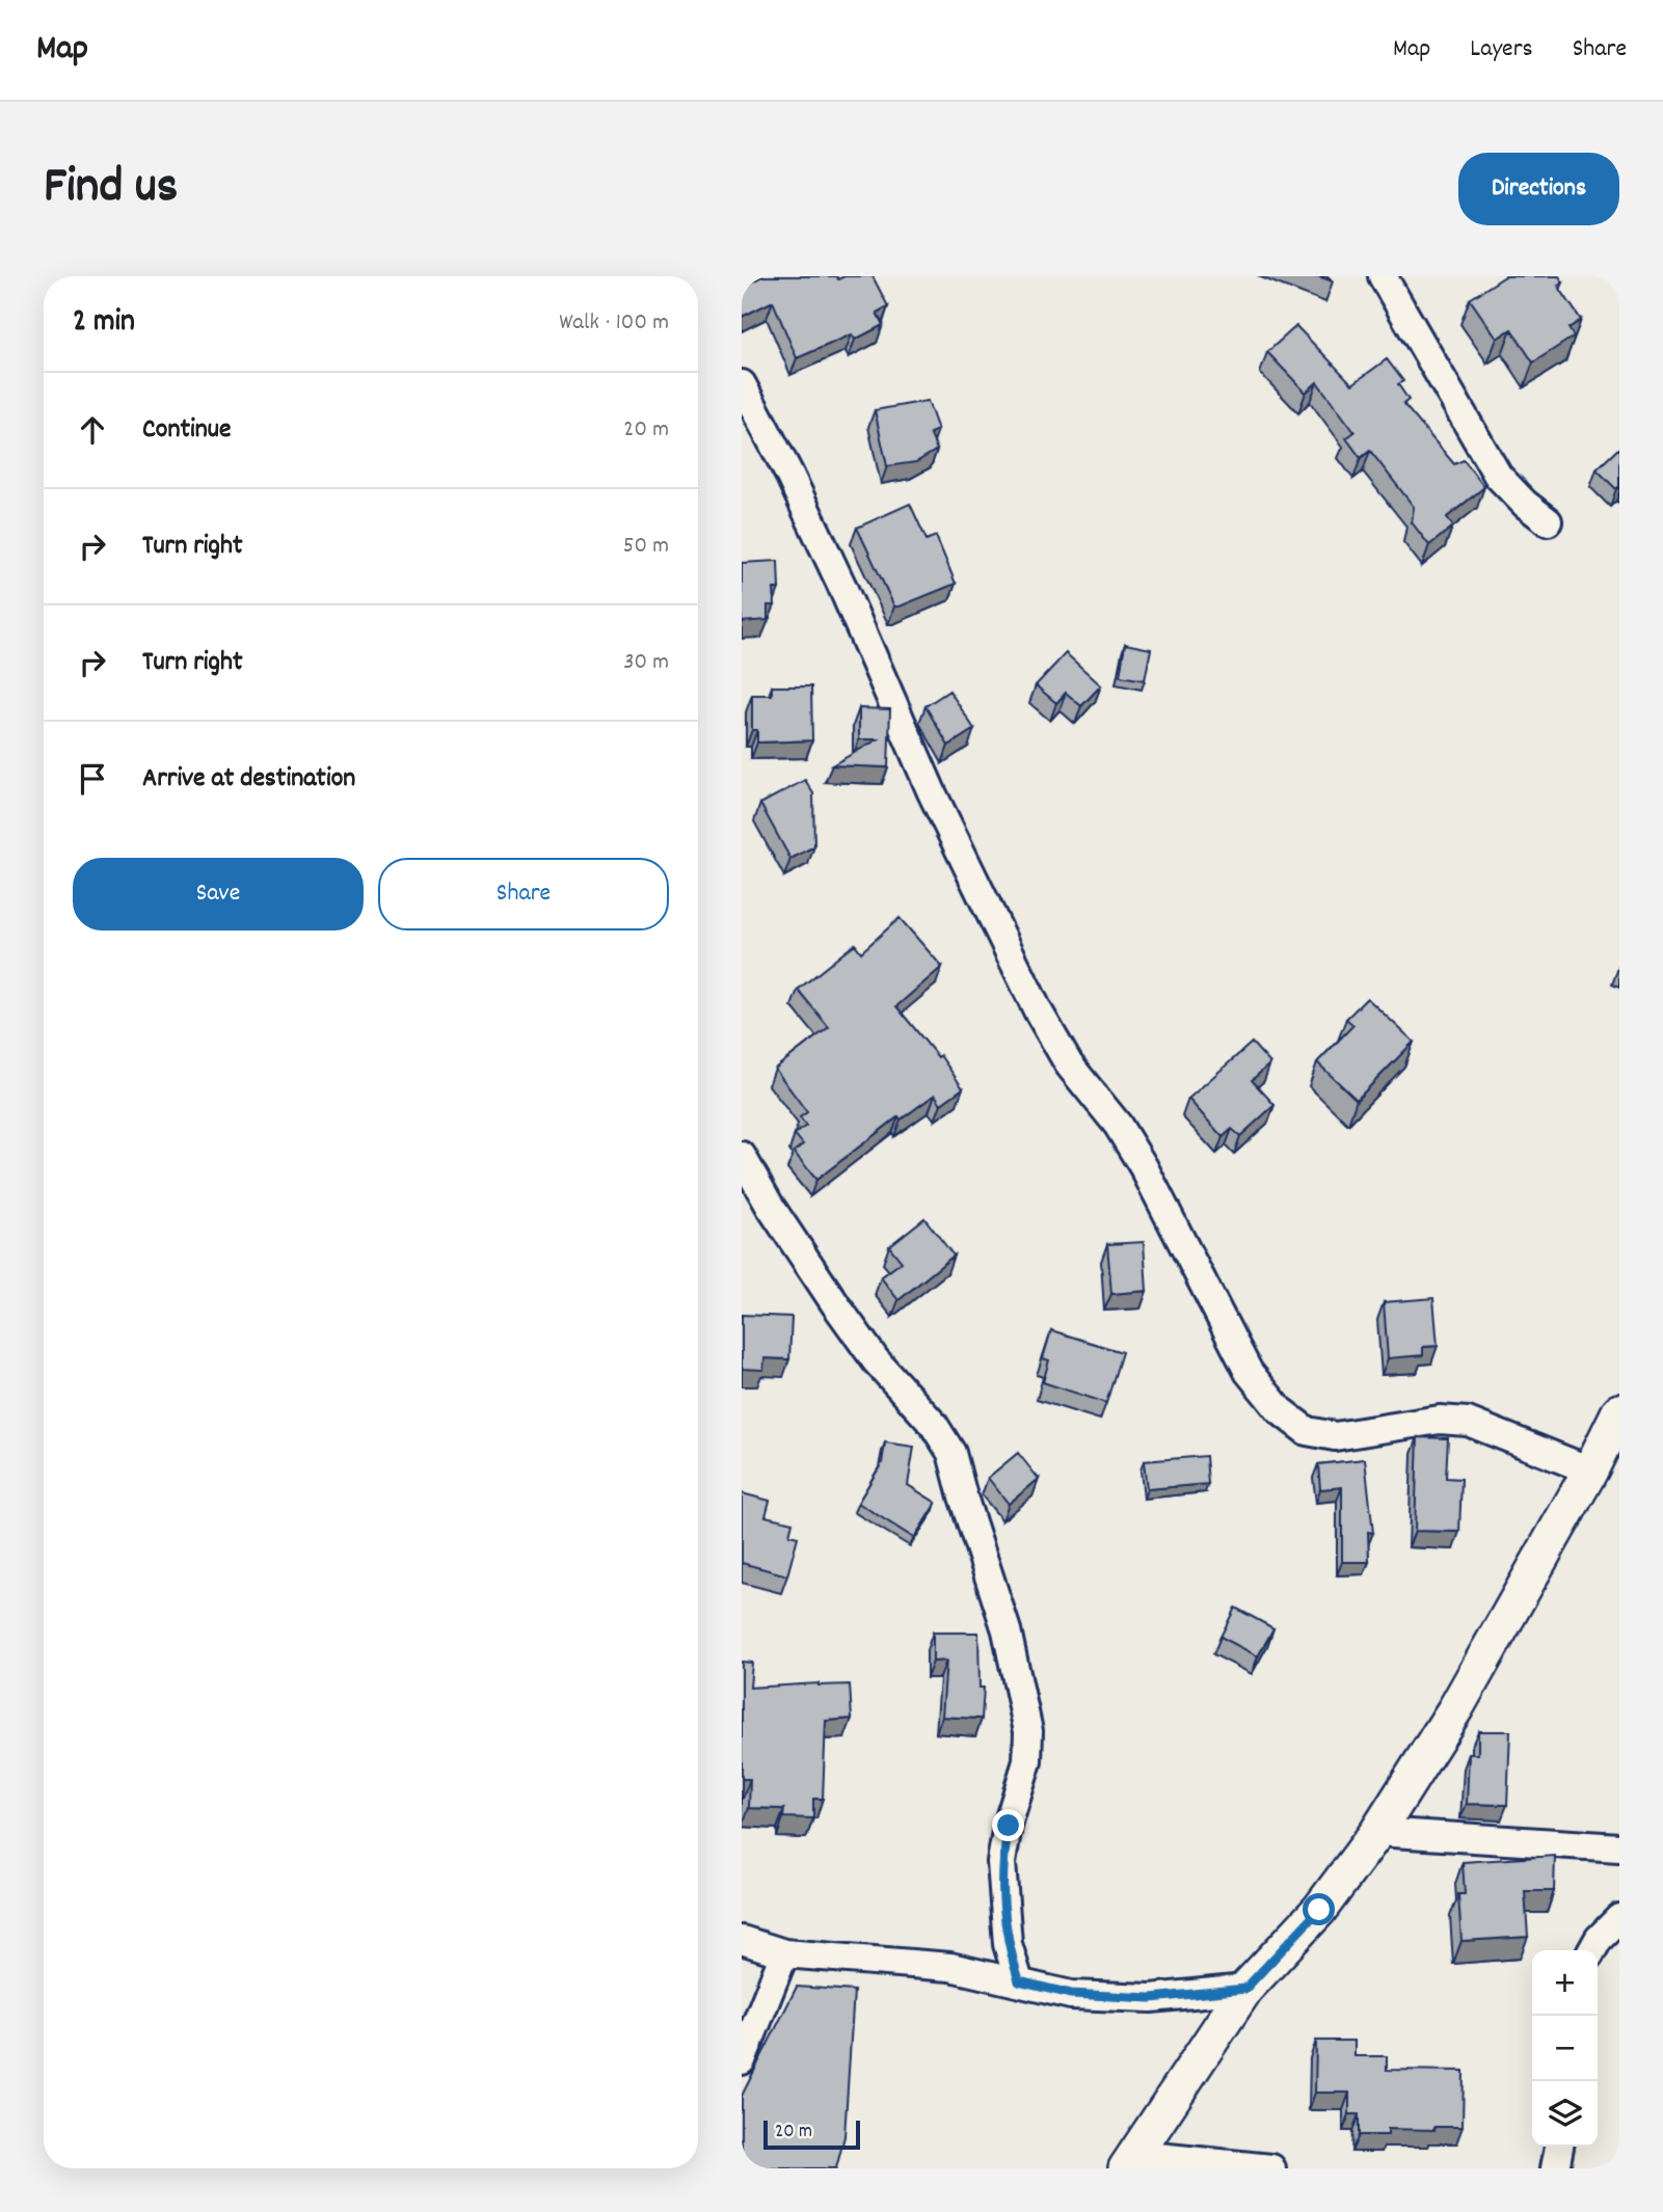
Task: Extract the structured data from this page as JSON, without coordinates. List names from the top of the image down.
{
  "scale_bar": "20 m",
  "page": {
    "header": "Map",
    "nav": ["Map", "Layers", "Share"],
    "title": "Find us",
    "buttons": [
      "Directions",
      ["Save", "Share"]
    ],
    "heading": ["2 min", "Walk · 100 m"],
    "list": [
      ["Continue", "20 m"],
      ["Turn right", "50 m"],
      ["Turn right", "30 m"],
      "Arrive at destination"
    ],
    "map_buttons": ["+", "−"],
    "scale": "20 m"
  }
}
